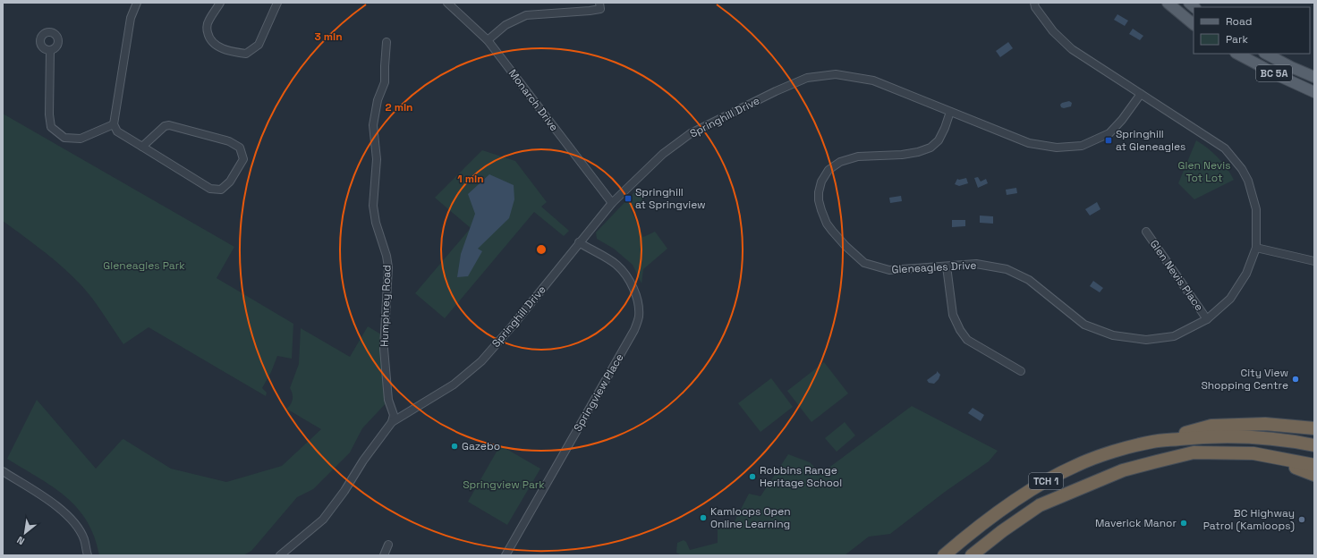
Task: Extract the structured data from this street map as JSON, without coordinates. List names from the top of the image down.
{
  "streets": {
    "highway": ["TCH 1"],
    "main road": ["BC 5A"],
    "street": [
      "Monarch Drive",
      "Springhill Drive",
      "Gleneagles Drive",
      "Glen Nevis Place",
      "Humphrey Road",
      "Springview Place"
    ]
  },
  "crossings": [
    ["Monarch Drive", "Springhill Drive"],
    ["Springhill Drive", "Gleneagles Drive"],
    ["Springhill Drive", "Humphrey Road"],
    ["Springhill Drive", "Springview Place"],
    ["Gleneagles Drive", "Glen Nevis Place"]
  ],
  "parks": ["Glen Nevis Tot Lot", "Gleneagles Park", "Springview Park"],
  "places": {
    "transit": ["Springhill at Gleneagles", "Springhill at Springview"],
    "other": [
      "City View Shopping Centre",
      "Gazebo",
      "Robbins Range Heritage School",
      "Kamloops Open Online Learning",
      "BC Highway Patrol (Kamloops)",
      "Maverick Manor"
    ]
  },
  "legend": ["Road", "Park"],
  "north": "bottom left",
  "rings": ["3 min", "2 min", "1 min"]
}
